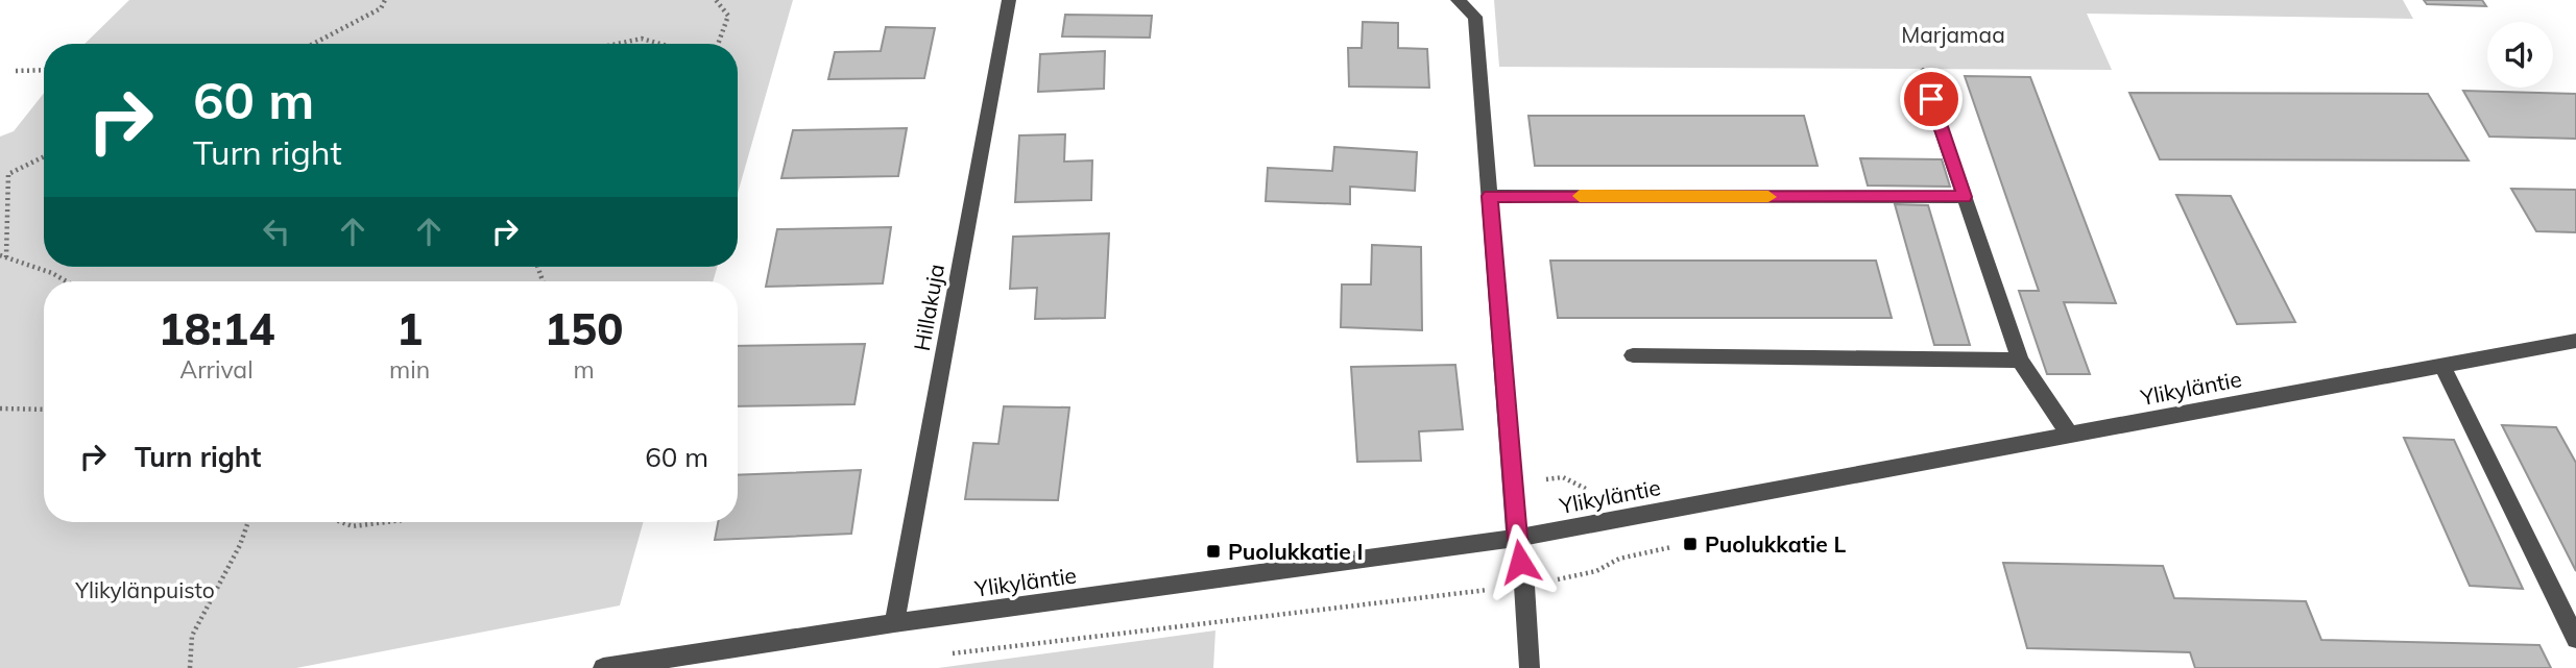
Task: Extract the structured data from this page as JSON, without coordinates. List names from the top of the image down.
{
  "streets": {
    "street": ["Hillakuja", "Ylikyläntie"]
  },
  "crossings": [
    ["Hillakuja", "Ylikyläntie"]
  ],
  "parks": ["Marjamaa", "Ylikylänpuisto"],
  "places": {
    "transit": ["Puolukkatie L", "Puolukkatie I"]
  },
  "page": {
    "turn": ["60 m", "Turn right"],
    "eta": [
      "18:14",
      "Arrival",
      "1",
      "min",
      "150",
      "m"
    ],
    "list": [
      {
        "name": "Turn right",
        "value": "60 m"
      }
    ]
  }
}
